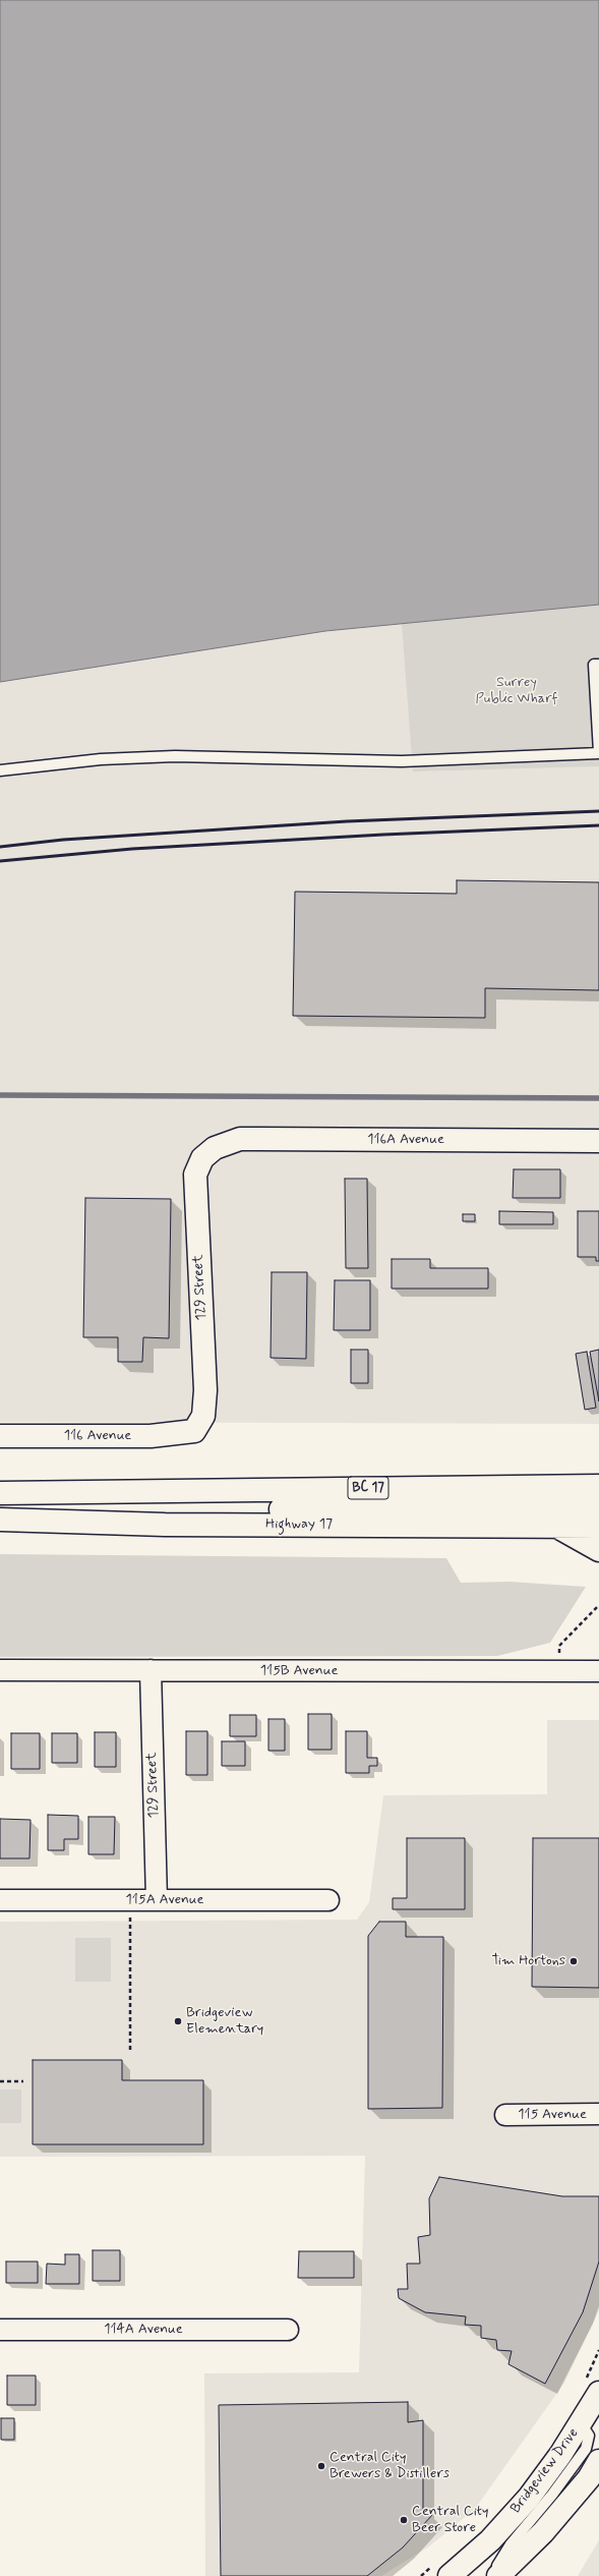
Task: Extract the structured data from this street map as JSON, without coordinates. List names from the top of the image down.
{
  "streets": {
    "main road": [
      "116A Avenue",
      "129 Street",
      "116 Avenue",
      "BC 17",
      "Highway 17",
      "Bridgeview Drive"
    ],
    "street": [
      "115B Avenue",
      "115A Avenue",
      "115 Avenue",
      "114A Avenue"
    ]
  },
  "crossings": [
    ["116A Avenue", "129 Street"],
    ["129 Street", "116 Avenue"],
    ["129 Street", "115B Avenue"],
    ["129 Street", "115A Avenue"]
  ],
  "parks": ["Surrey Public Wharf"],
  "places": [
    "Tim Hortons",
    "Bridgeview Elementary",
    "Central City Brewers & Distillers",
    "Central City Beer Store"
  ]
}
